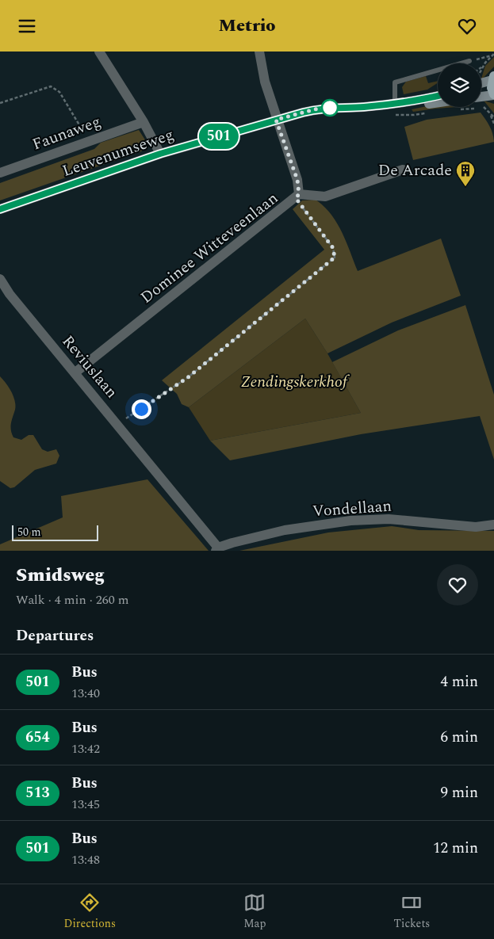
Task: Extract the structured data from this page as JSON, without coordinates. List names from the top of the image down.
{
  "streets": {
    "main road": ["Leuvenumseweg"],
    "street": [
      "Faunaweg",
      "Dominee Witteveenlaan",
      "Reviuslaan",
      "Vondellaan"
    ]
  },
  "crossings": [
    ["Leuvenumseweg", "Dominee Witteveenlaan"],
    ["Dominee Witteveenlaan", "Reviuslaan"],
    ["Reviuslaan", "Vondellaan"]
  ],
  "parks": ["Zendingskerkhof"],
  "places": {
    "building": ["De Arcade"]
  },
  "lines": ["bus line 501"],
  "scale_bar": "50 m",
  "page": {
    "header": "Metrio",
    "on_map": "501",
    "scale": "50 m",
    "heading": [
      ["Smidsweg", "Walk · 4 min · 260 m"],
      "Departures"
    ],
    "list": [
      {
        "mark": "501",
        "name": "Bus",
        "note": "13:40",
        "value": "4 min"
      },
      {
        "mark": "654",
        "name": "Bus",
        "note": "13:42",
        "value": "6 min"
      },
      {
        "mark": "513",
        "name": "Bus",
        "note": "13:45",
        "value": "9 min"
      },
      {
        "mark": "501",
        "name": "Bus",
        "note": "13:48",
        "value": "12 min"
      }
    ],
    "tabs": ["Directions", "Map", "Tickets"]
  }
}
